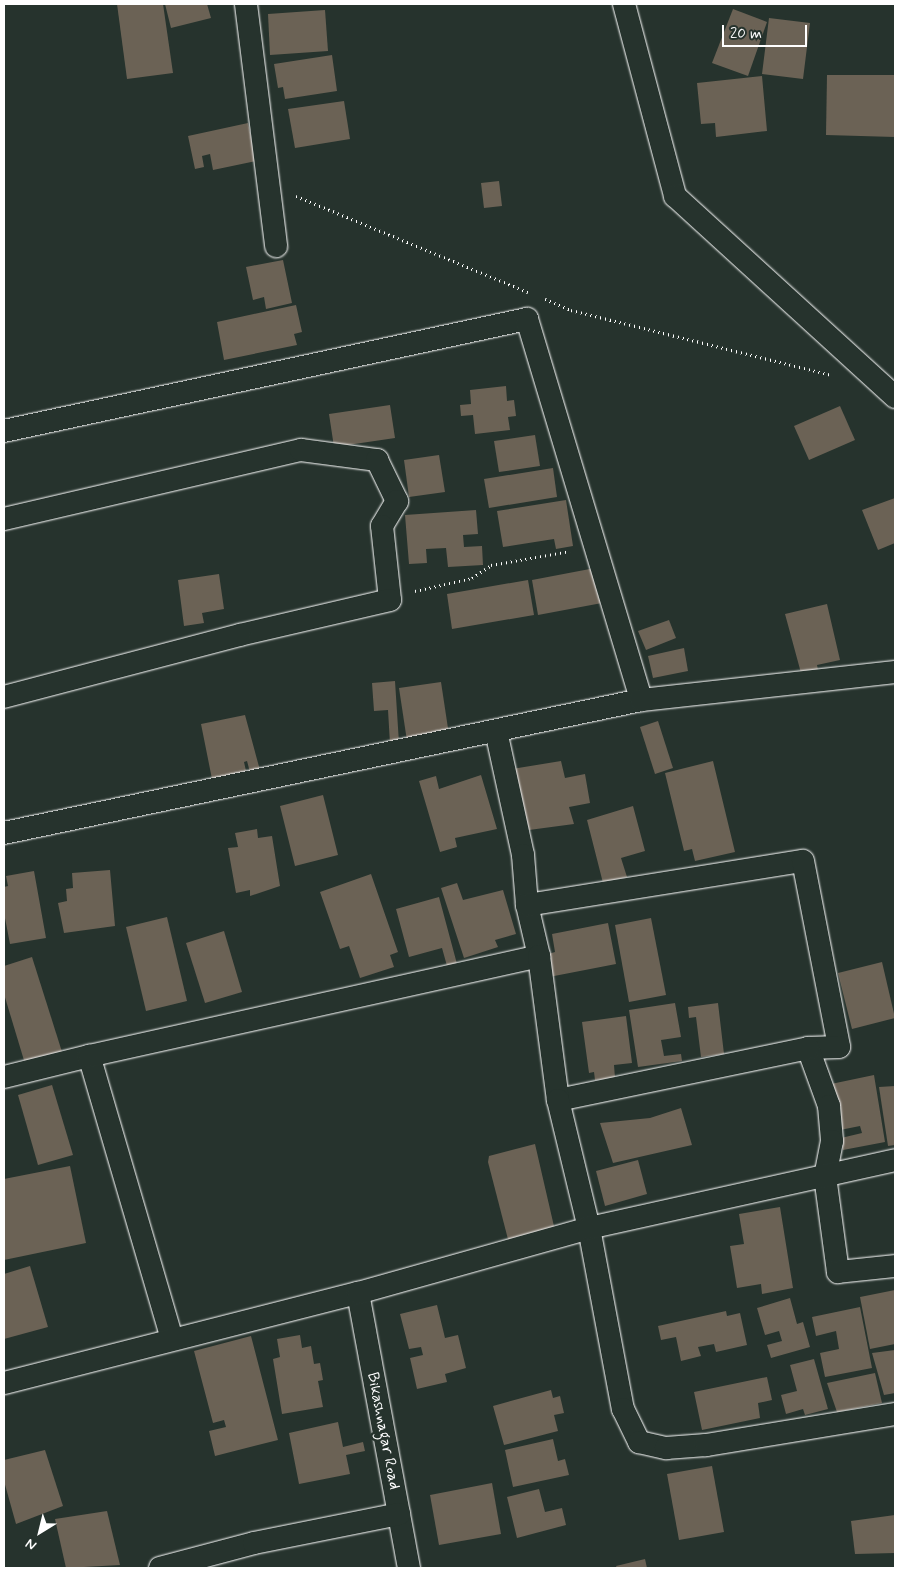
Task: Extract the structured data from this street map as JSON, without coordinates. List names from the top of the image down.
{
  "streets": {
    "street": ["Bikashnagar Road"]
  },
  "scale_bar": "20 m",
  "north": "bottom left"
}
